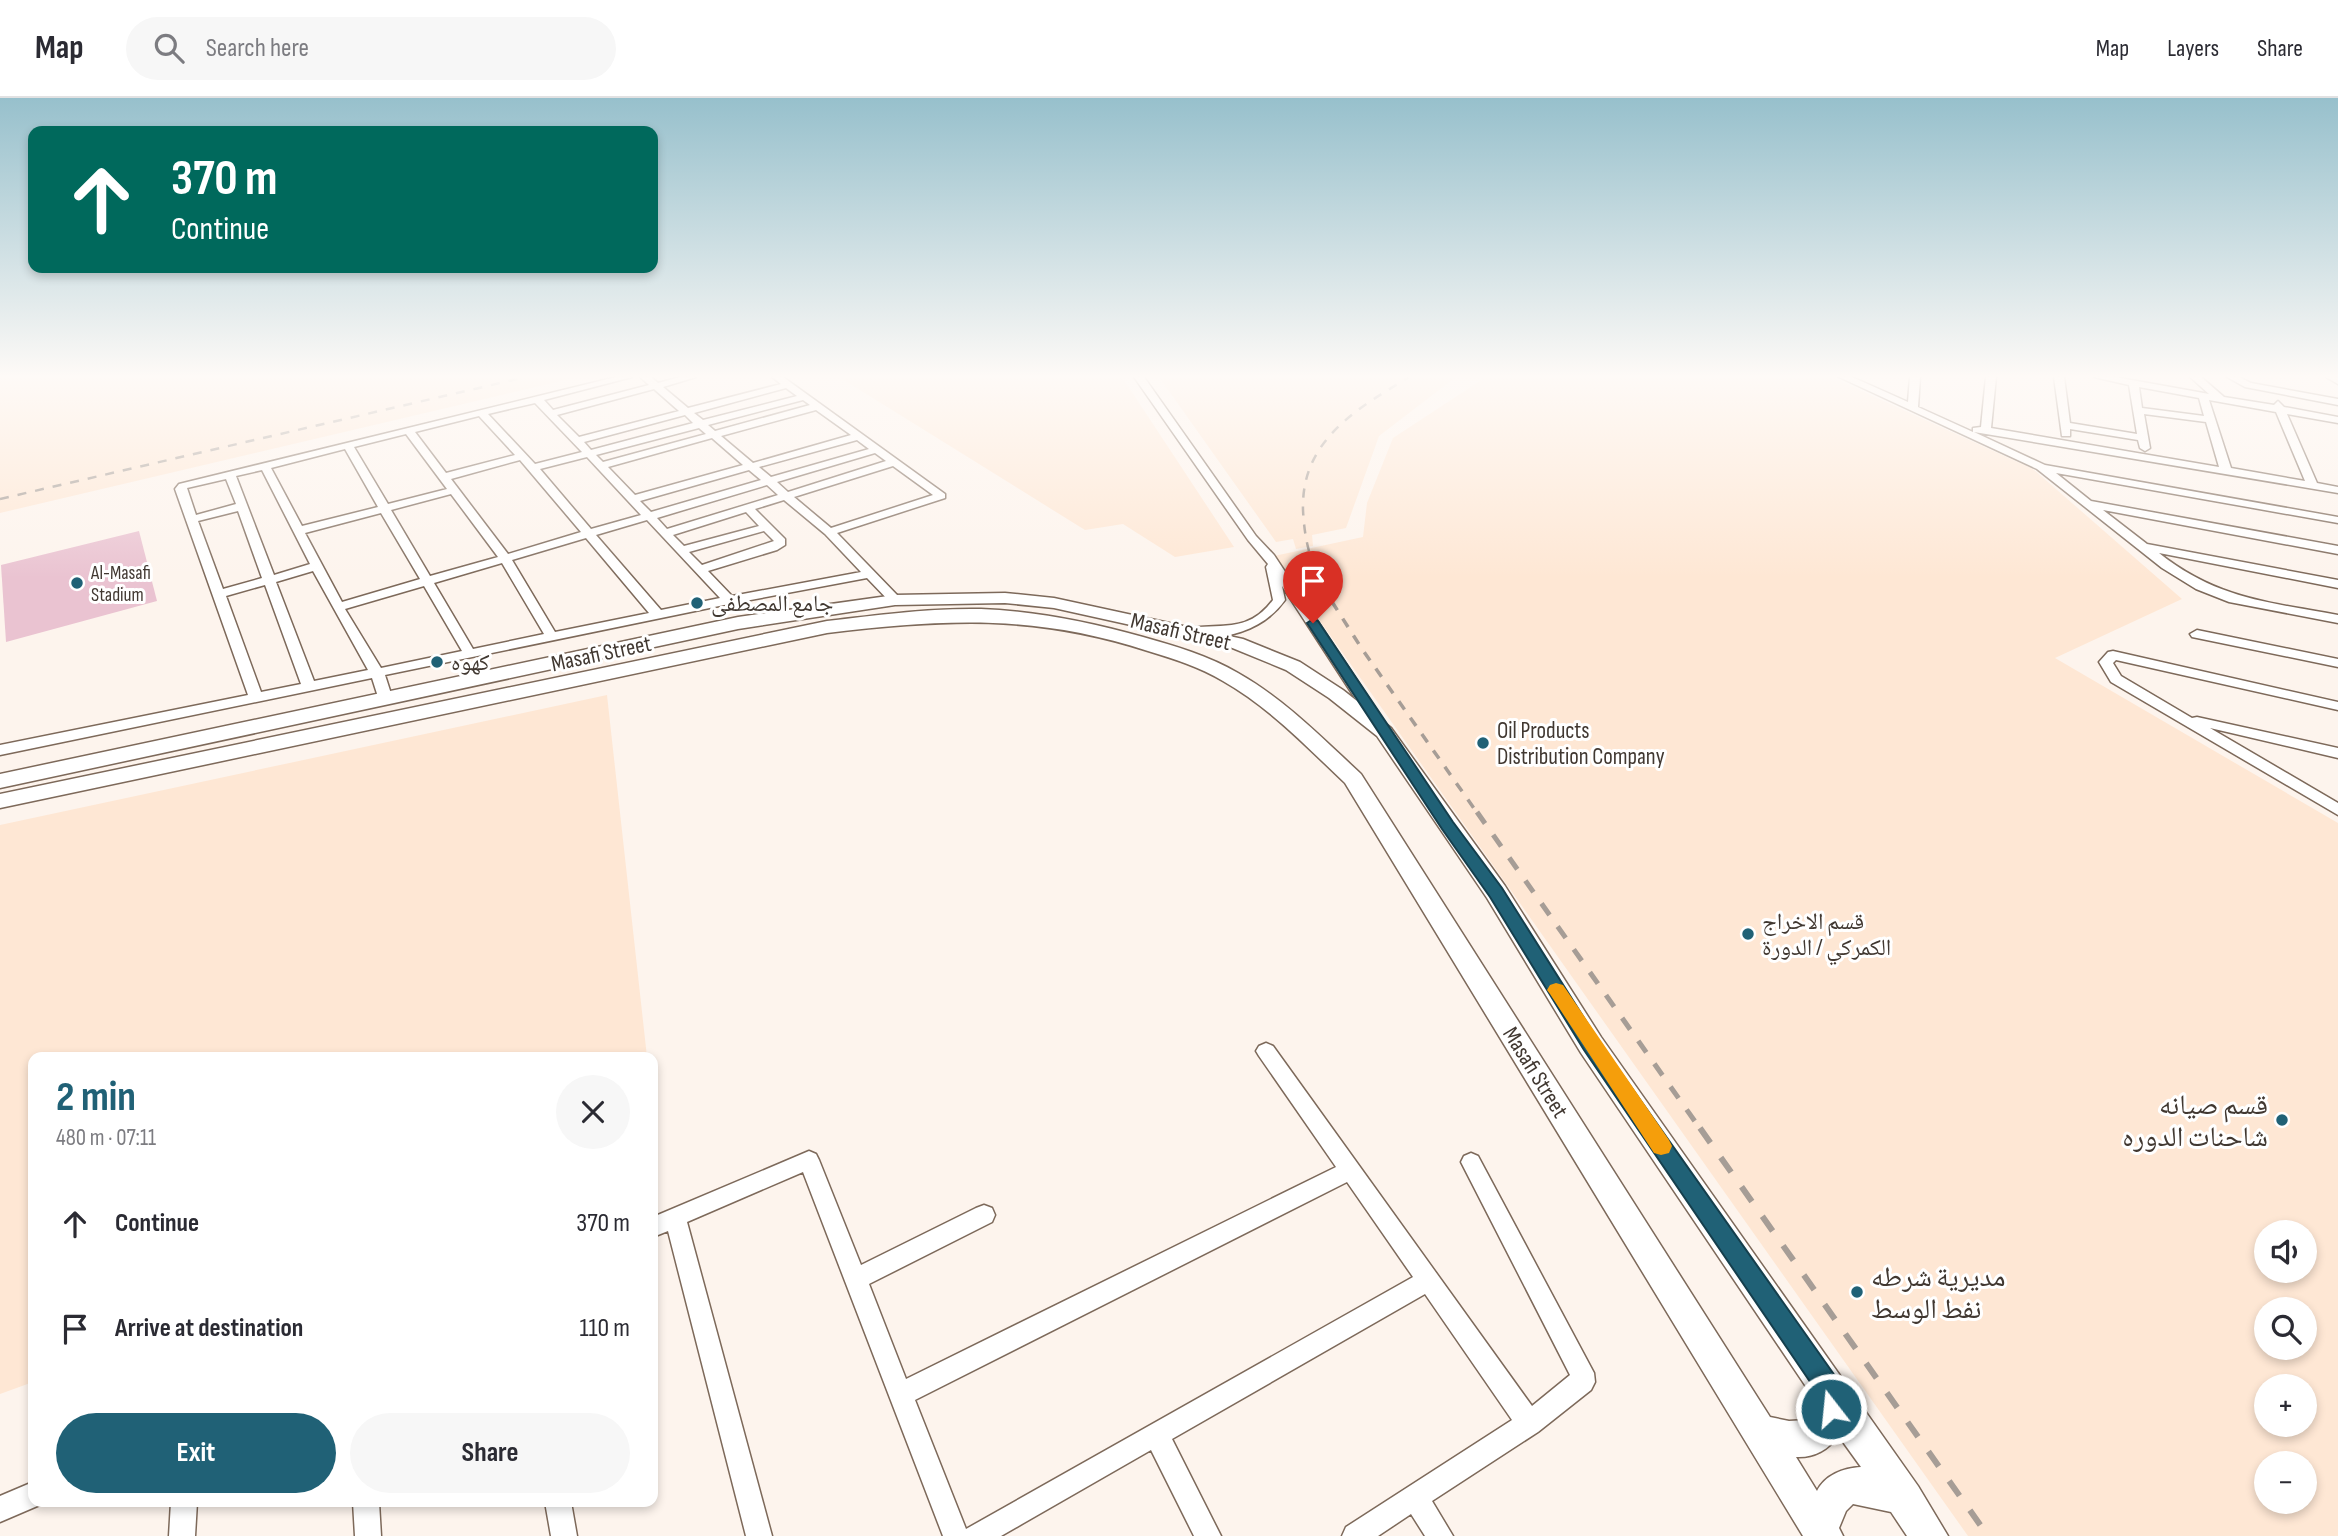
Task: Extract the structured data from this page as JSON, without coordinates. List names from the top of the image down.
{
  "streets": {
    "main road": ["Masafi Street"]
  },
  "places": [
    "Al-Masafi Stadium",
    "جامع المصطفى",
    "كهوه",
    "Oil Products Distribution Company",
    "قسم الاخراج الكمركي / الدورة",
    "قسم صيانه شاحنات الدوره",
    "مديرية شرطه نفط الوسط"
  ],
  "page": {
    "header": "Map",
    "search": "Search here",
    "nav": ["Map", "Layers", "Share"],
    "turn": ["370 m", "Continue"],
    "heading": ["2 min", "480 m · 07:11"],
    "list": [
      {
        "name": "Continue",
        "value": "370 m"
      },
      {
        "name": "Arrive at destination",
        "value": "110 m"
      }
    ],
    "map_buttons": ["+", "−"],
    "buttons": ["Exit", "Share"]
  }
}
